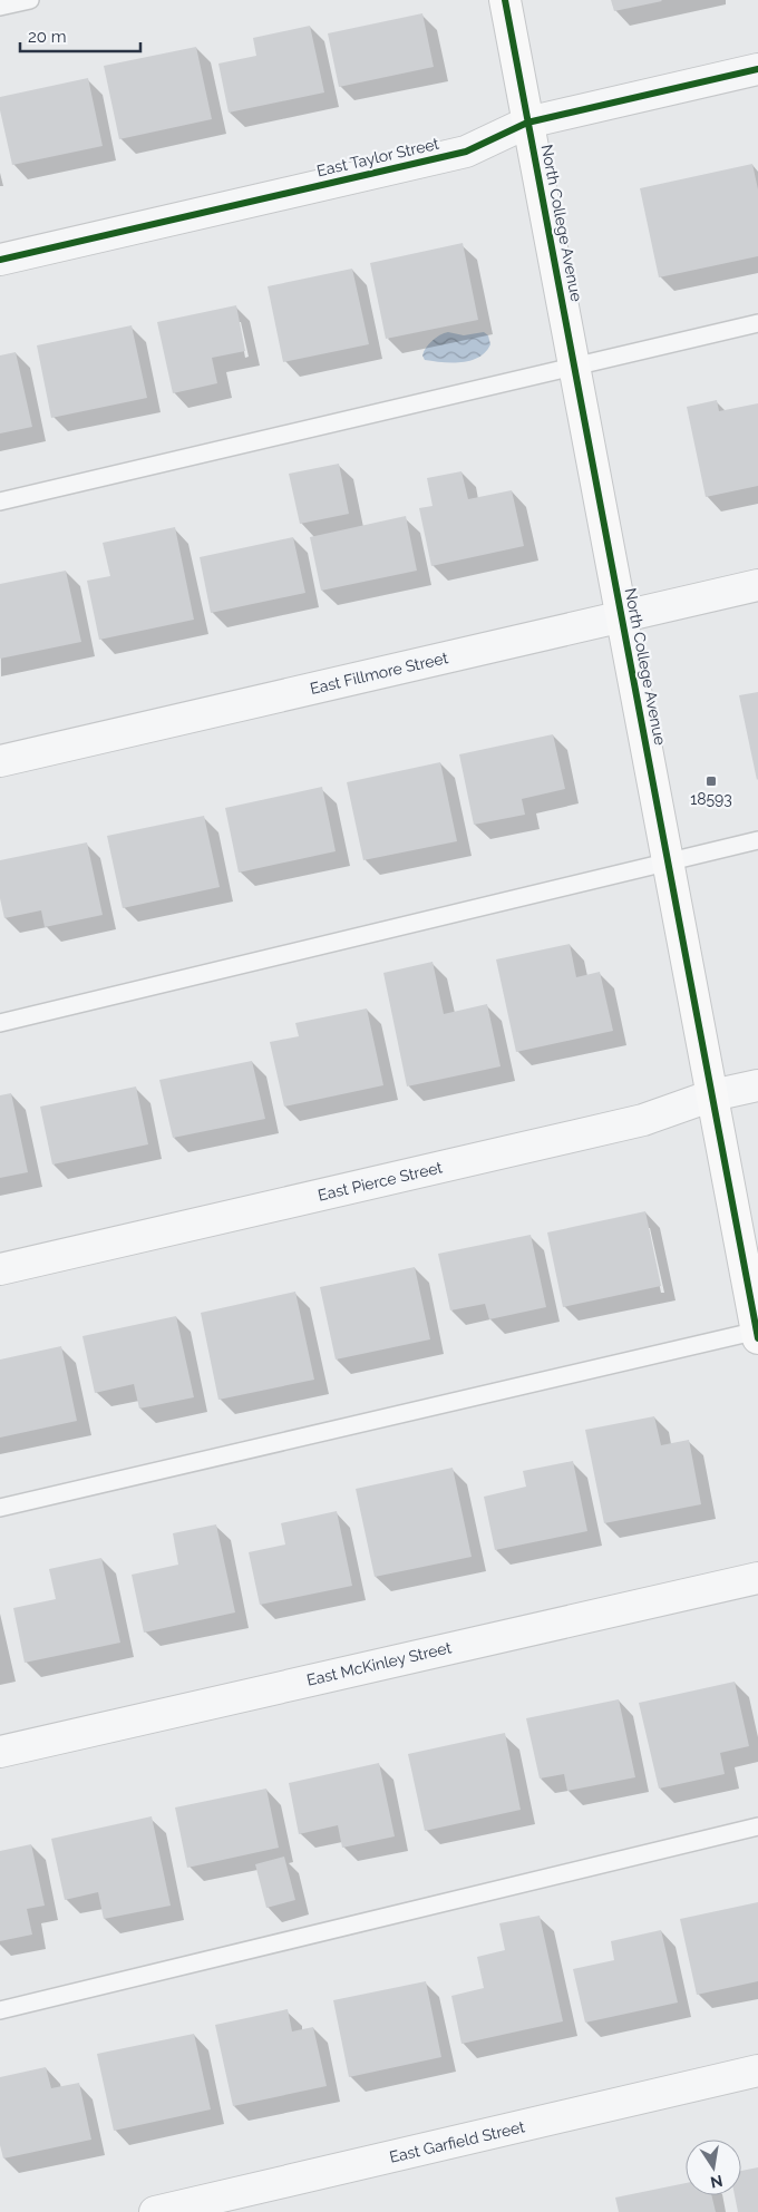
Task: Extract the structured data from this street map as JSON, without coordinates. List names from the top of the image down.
{
  "streets": {
    "street": [
      "East Taylor Street",
      "North College Avenue",
      "East Fillmore Street",
      "East Pierce Street",
      "East McKinley Street",
      "East Garfield Street"
    ]
  },
  "crossings": [
    ["East Taylor Street", "North College Avenue"],
    ["North College Avenue", "East Fillmore Street"],
    ["North College Avenue", "East Pierce Street"]
  ],
  "places": {
    "transit": ["18593"]
  },
  "scale_bar": "20 m",
  "north": "bottom"
}
